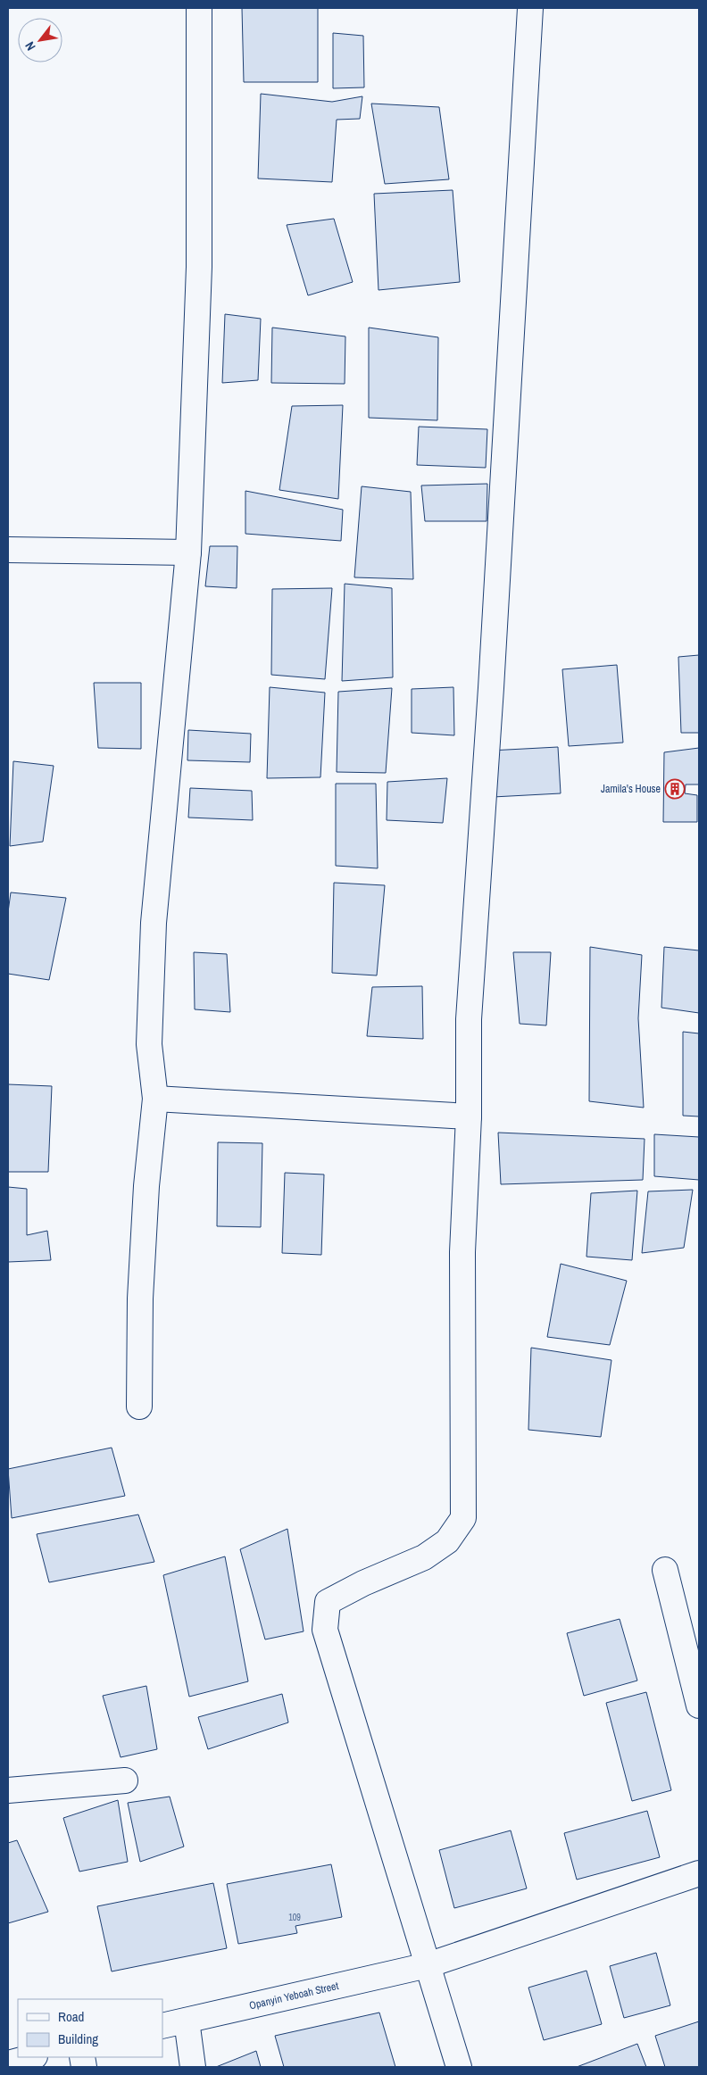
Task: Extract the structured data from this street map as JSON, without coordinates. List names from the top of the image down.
{
  "streets": {
    "street": ["Opanyin Yeboah Street"]
  },
  "places": {
    "building": ["Jamila's House"]
  },
  "house_numbers": ["109"],
  "legend": ["Road", "Building"],
  "north": "bottom left"
}
